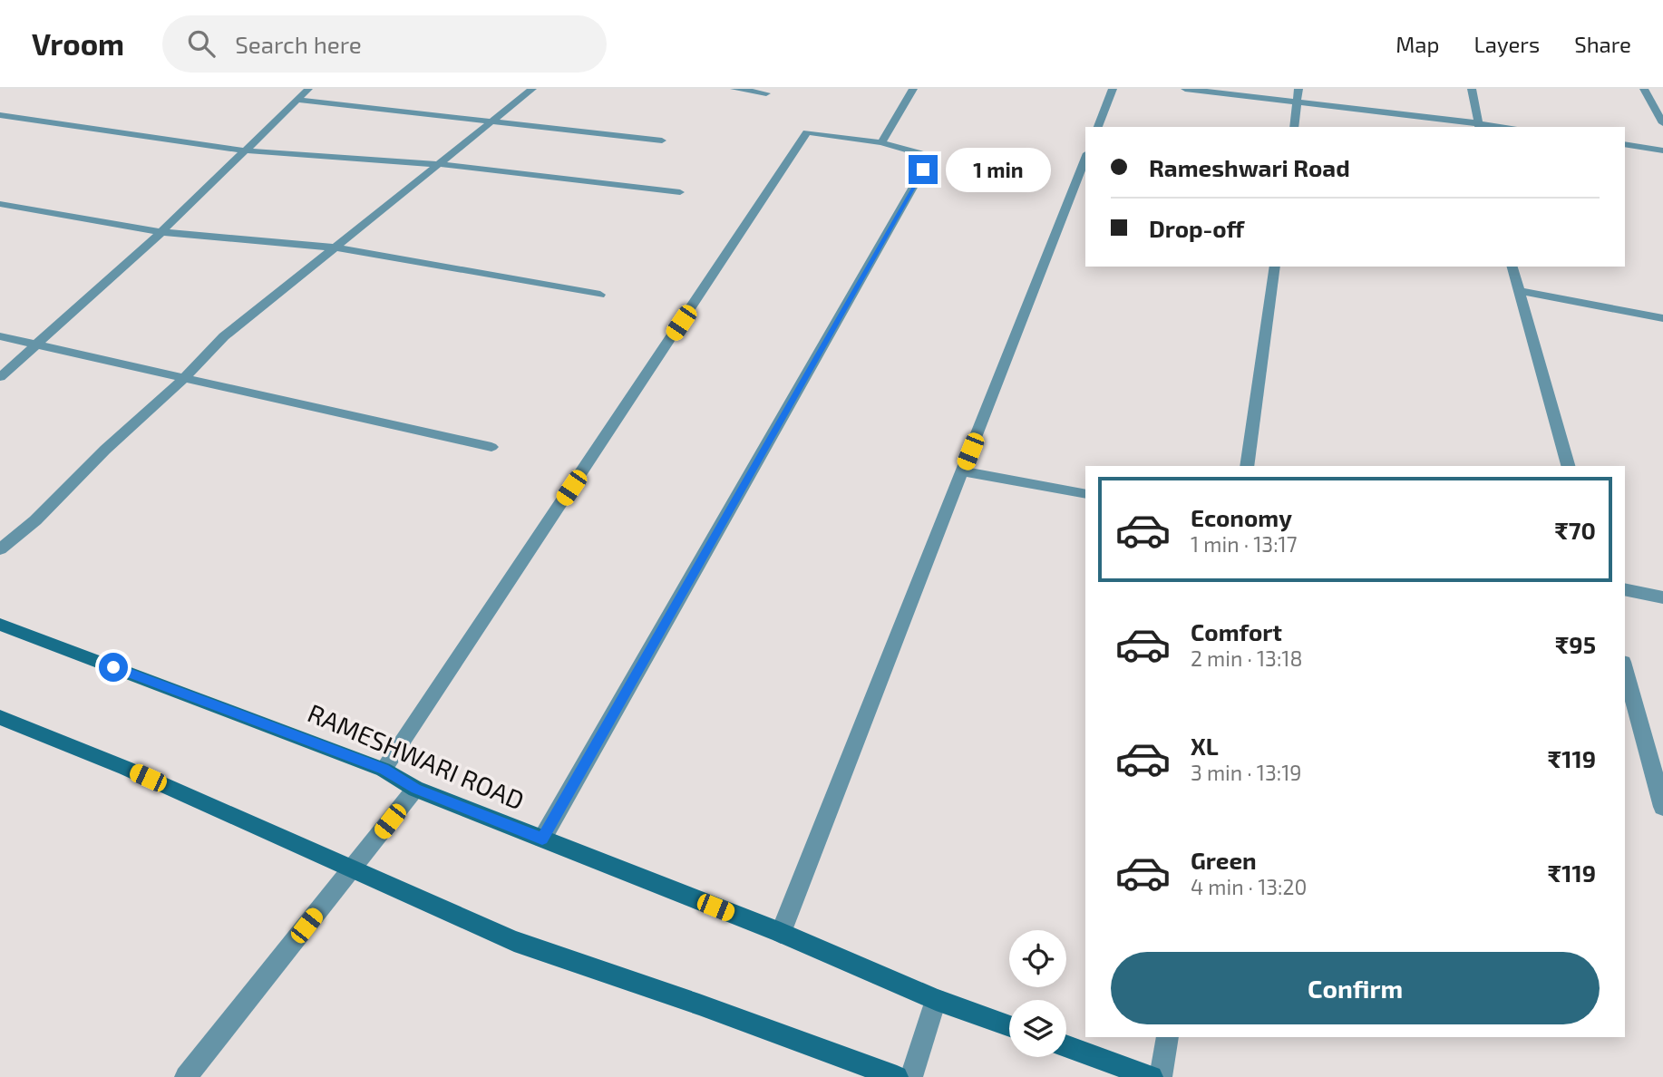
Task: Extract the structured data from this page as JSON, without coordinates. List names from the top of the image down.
{
  "streets": {
    "main road": ["RAMESHWARI ROAD"]
  },
  "page": {
    "header": "Vroom",
    "search": "Search here",
    "nav": ["Map", "Layers", "Share"],
    "banner": ["Rameshwari Road", "Drop-off"],
    "bubble": "1 min",
    "list": [
      {
        "name": "Economy",
        "note": "1 min · 13:17",
        "value": "₹70"
      },
      {
        "name": "Comfort",
        "note": "2 min · 13:18",
        "value": "₹95"
      },
      {
        "name": "XL",
        "note": "3 min · 13:19",
        "value": "₹119"
      },
      {
        "name": "Green",
        "note": "4 min · 13:20",
        "value": "₹119"
      }
    ],
    "buttons": "Confirm"
  }
}
